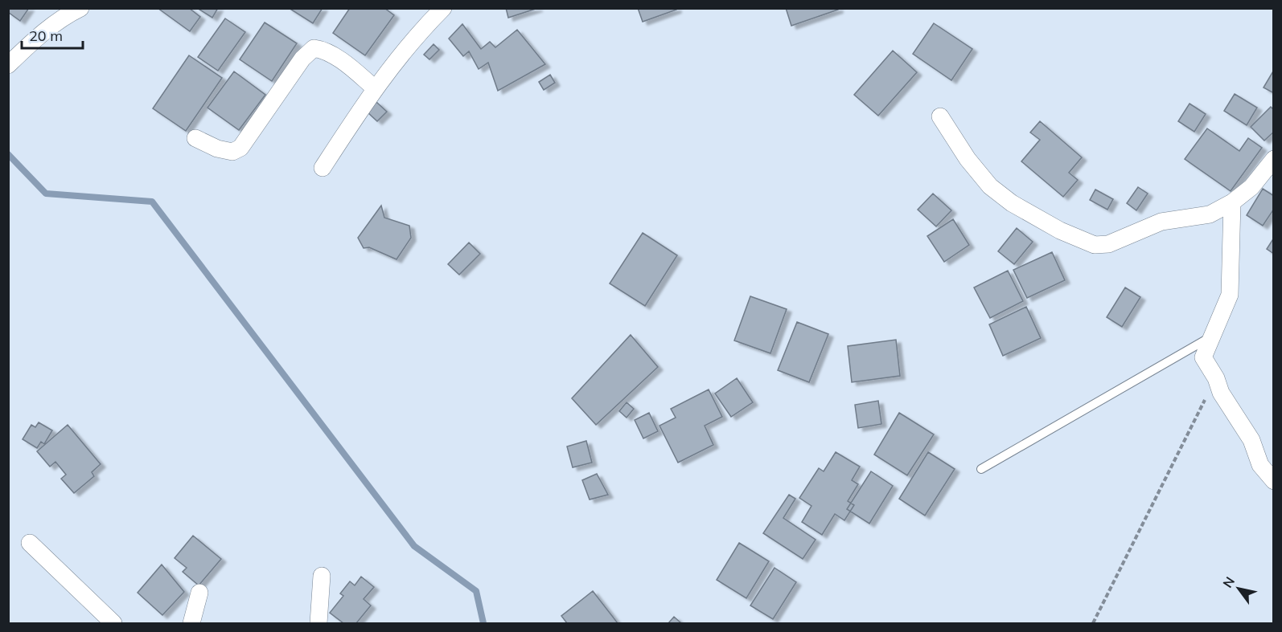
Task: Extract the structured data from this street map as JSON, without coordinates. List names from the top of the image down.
{
  "scale_bar": "20 m",
  "north": "top left"
}
